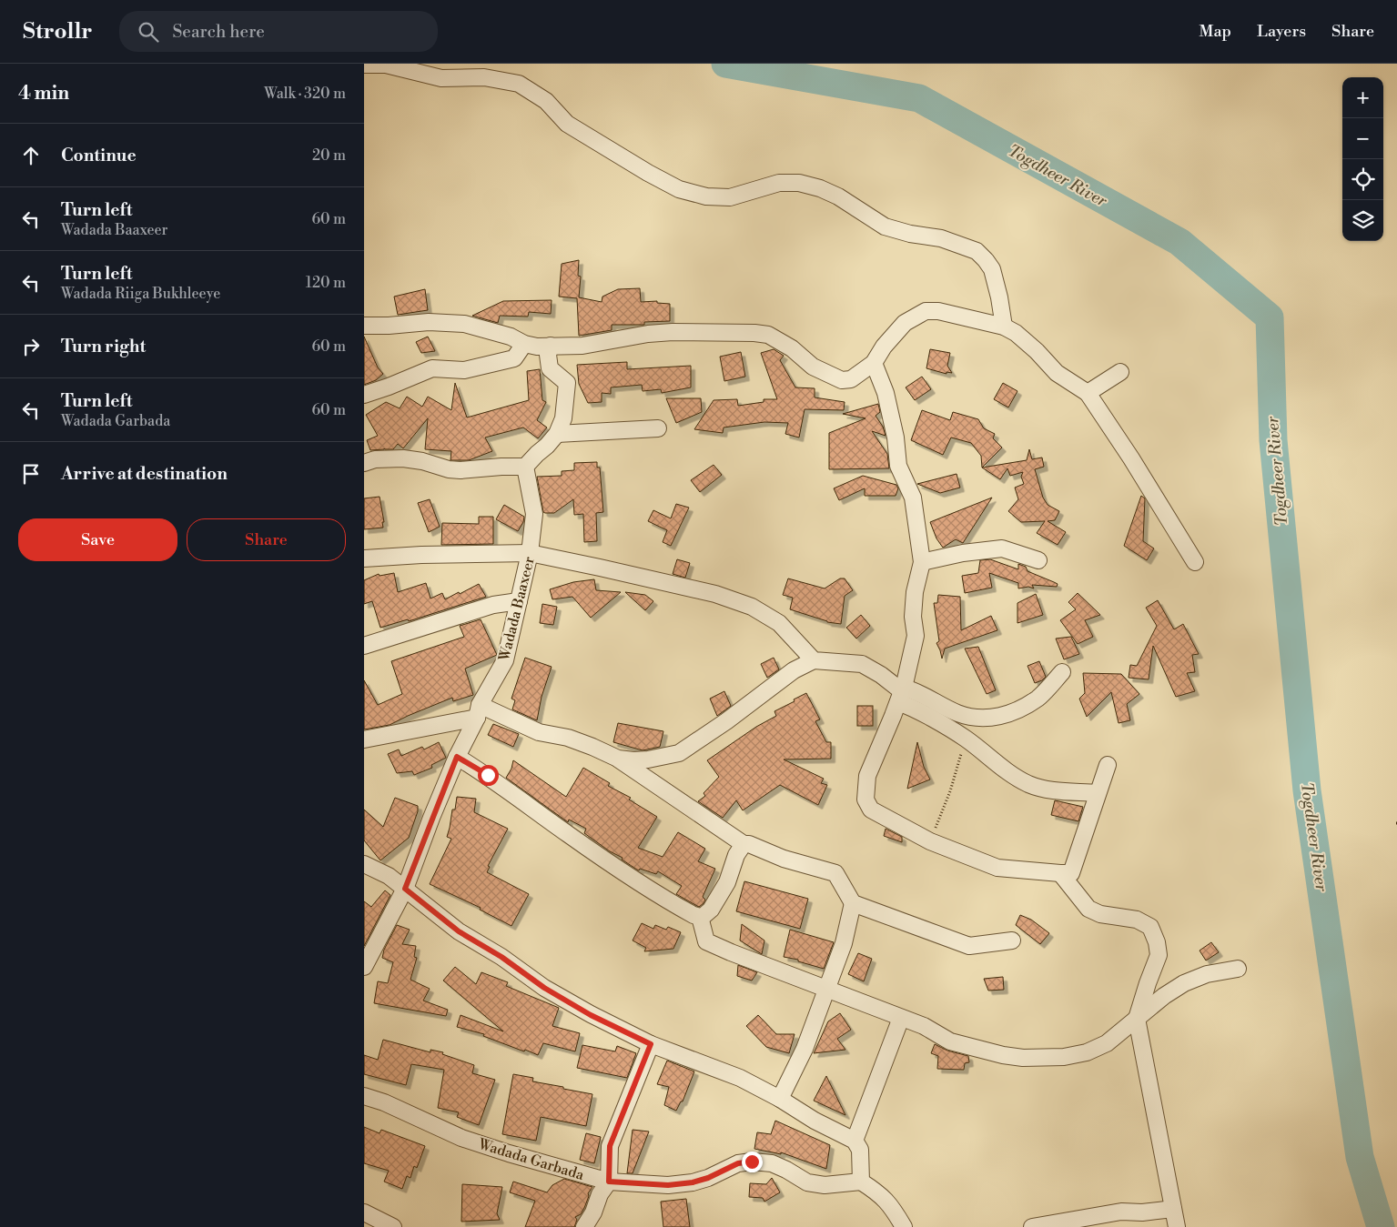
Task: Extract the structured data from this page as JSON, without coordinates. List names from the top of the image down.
{
  "streets": {
    "street": ["Wadada Baaxeer", "Wadada Garbada"]
  },
  "water": ["Togdheer River"],
  "page": {
    "header": "Strollr",
    "search": "Search here",
    "nav": ["Map", "Layers", "Share"],
    "heading": ["4 min", "Walk · 320 m"],
    "map_buttons": ["+", "−"],
    "list": [
      ["Continue", "20 m"],
      ["Turn left", "Wadada Baaxeer", "60 m"],
      ["Turn left", "Wadada Riiga Bukhleeye", "120 m"],
      ["Turn right", "60 m"],
      ["Turn left", "Wadada Garbada", "60 m"],
      "Arrive at destination"
    ],
    "buttons": ["Save", "Share"]
  }
}
